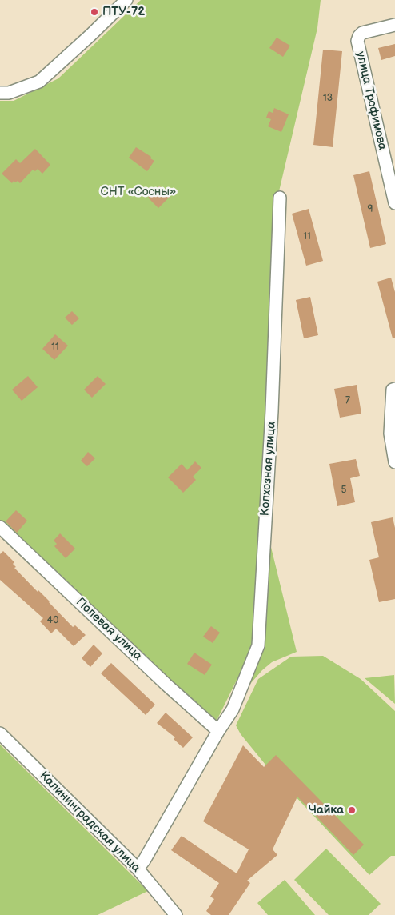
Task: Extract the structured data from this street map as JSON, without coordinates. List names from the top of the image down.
{
  "streets": {
    "street": [
      "улица Трофимова",
      "Колхозная улица",
      "Полевая улица",
      "Калининградская улица"
    ]
  },
  "crossings": [
    ["Колхозная улица", "Полевая улица"],
    ["Колхозная улица", "Калининградская улица"]
  ],
  "parks": ["СНТ «Сосны»"],
  "places": ["ПТУ-72", "Чайка"],
  "house_numbers": [
    "13",
    "9",
    "11",
    "11",
    "7",
    "5",
    "40"
  ]
}
